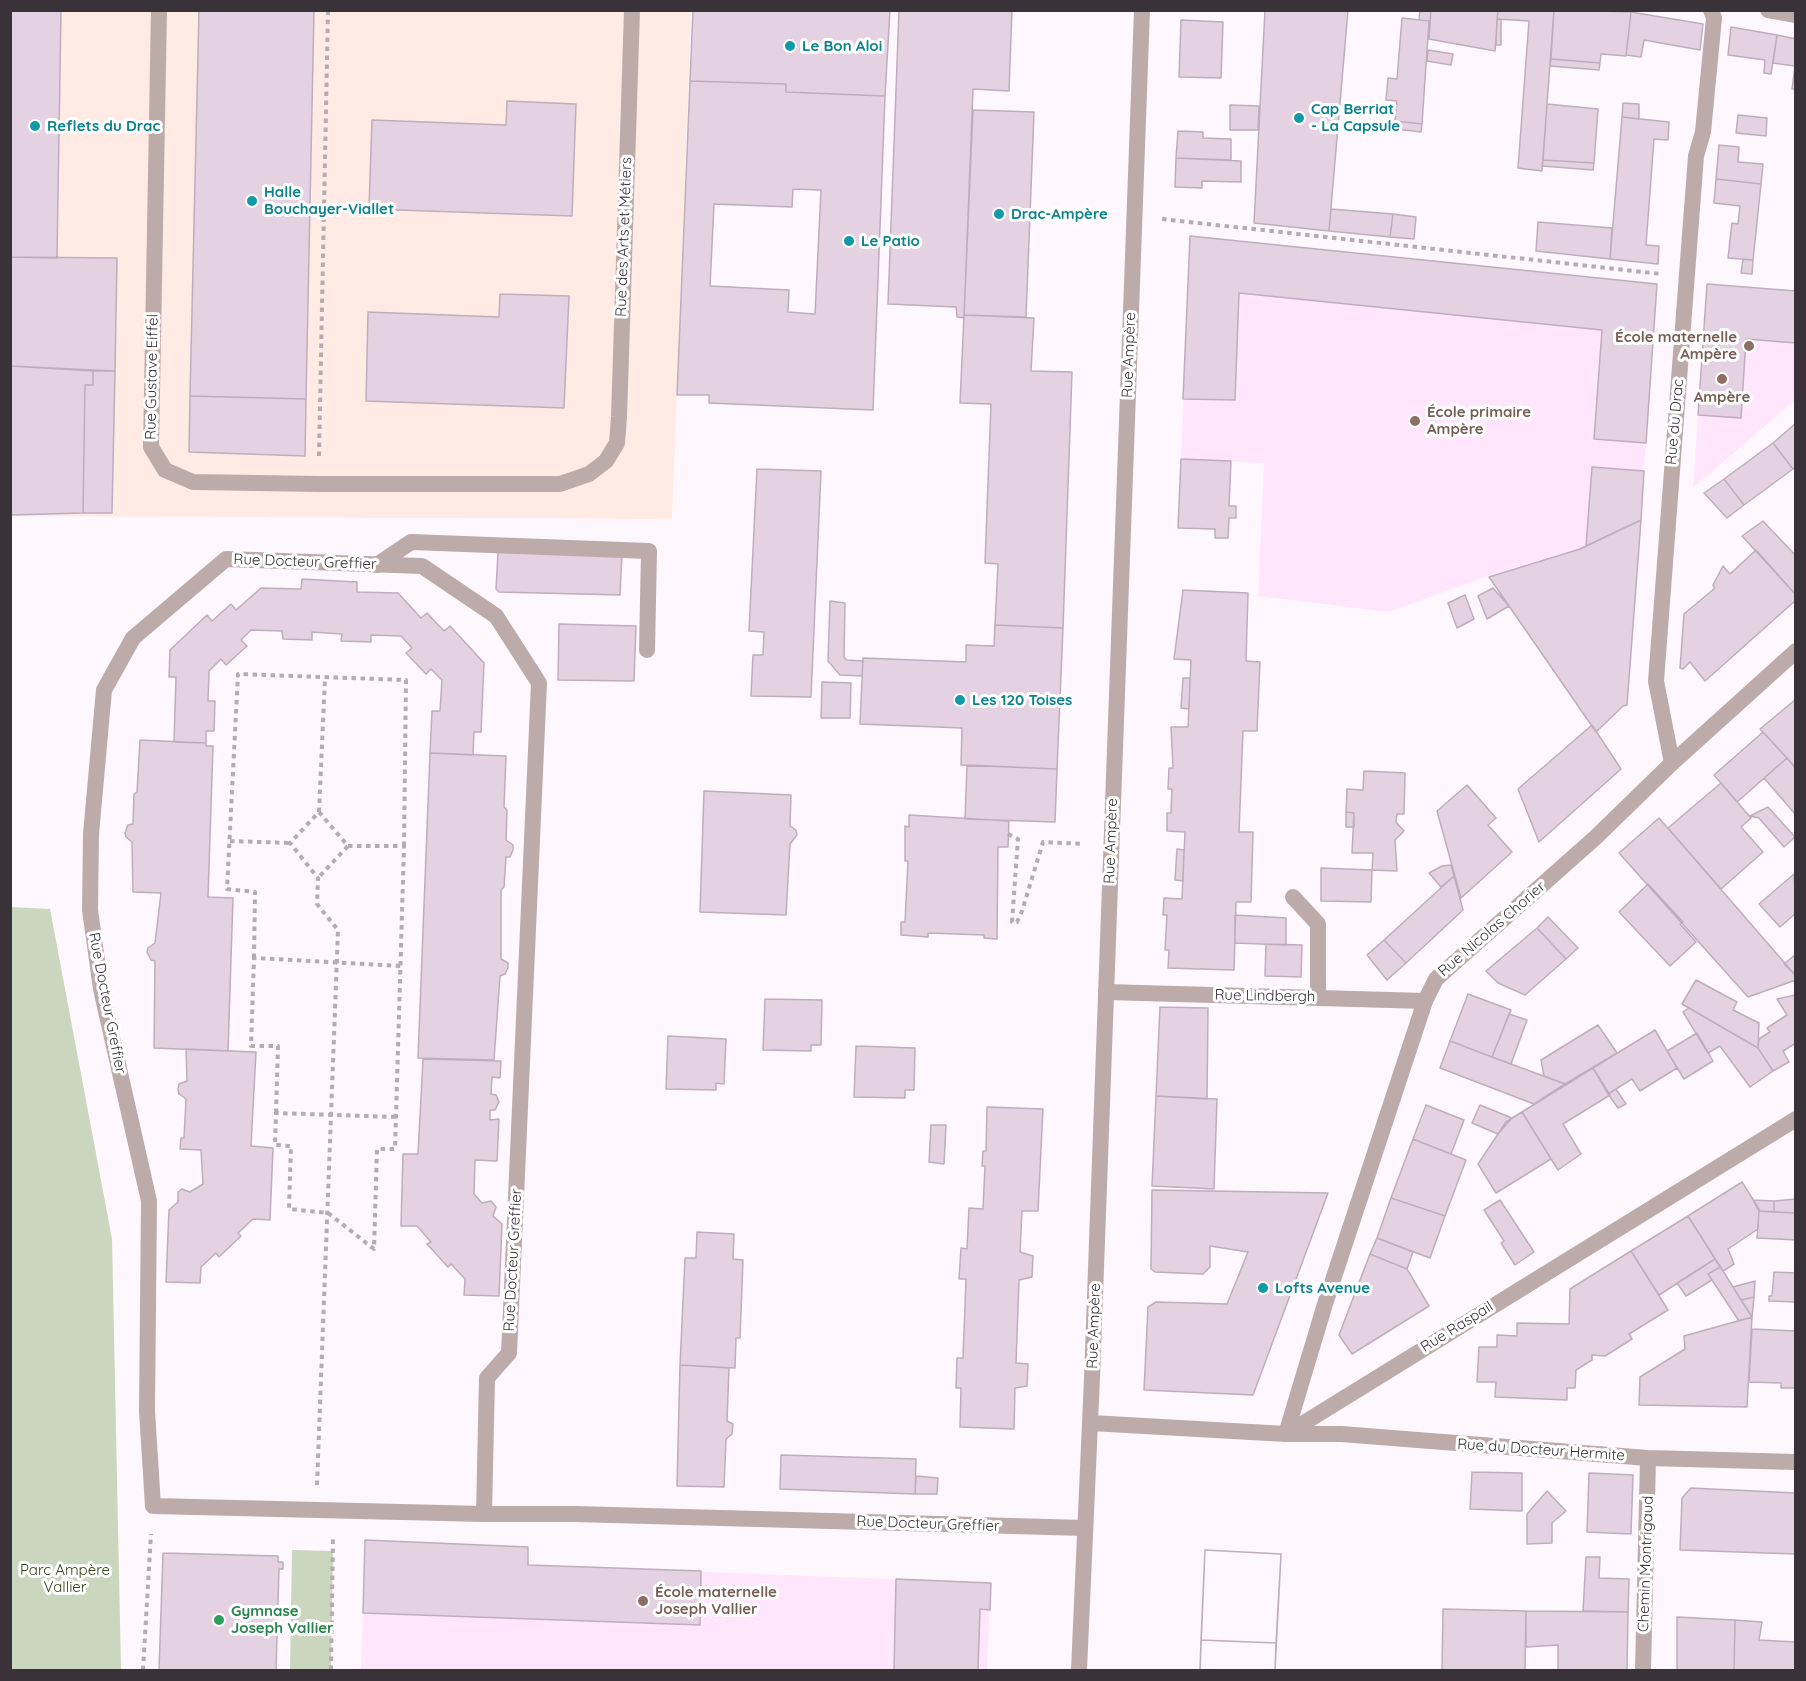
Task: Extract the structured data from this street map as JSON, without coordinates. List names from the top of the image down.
{
  "streets": {
    "street": [
      "Rue des Arts et Métiers",
      "Rue Ampère",
      "Rue Gustave Eiffel",
      "Rue du Drac",
      "Rue Docteur Greffier",
      "Rue Nicolas Chorier",
      "Rue Lindbergh",
      "Rue Raspail",
      "Rue du Docteur Hermite",
      "Chemin Montrigaud"
    ]
  },
  "crossings": [
    ["Rue des Arts et Métiers", "Rue Gustave Eiffel"],
    ["Rue Ampère", "Rue Docteur Greffier"],
    ["Rue Ampère", "Rue Lindbergh"],
    ["Rue du Drac", "Rue Nicolas Chorier"],
    ["Rue Nicolas Chorier", "Rue Lindbergh"],
    ["Rue Nicolas Chorier", "Rue Raspail"],
    ["Rue Nicolas Chorier", "Rue du Docteur Hermite"],
    ["Rue Raspail", "Rue du Docteur Hermite"],
    ["Rue du Docteur Hermite", "Chemin Montrigaud"]
  ],
  "parks": ["Parc Ampère Vallier"],
  "places": [
    "Le Bon Aloi",
    "Cap Berriat - La Capsule",
    "Reflets du Drac",
    "Halle Bouchayer-Viallet",
    "Drac-Ampère",
    "Le Patio",
    "École maternelle Ampère",
    "Ampère",
    "École primaire Ampère",
    "Les 120 Toises",
    "Lofts Avenue",
    "École maternelle Joseph Vallier",
    "Gymnase Joseph Vallier"
  ]
}
